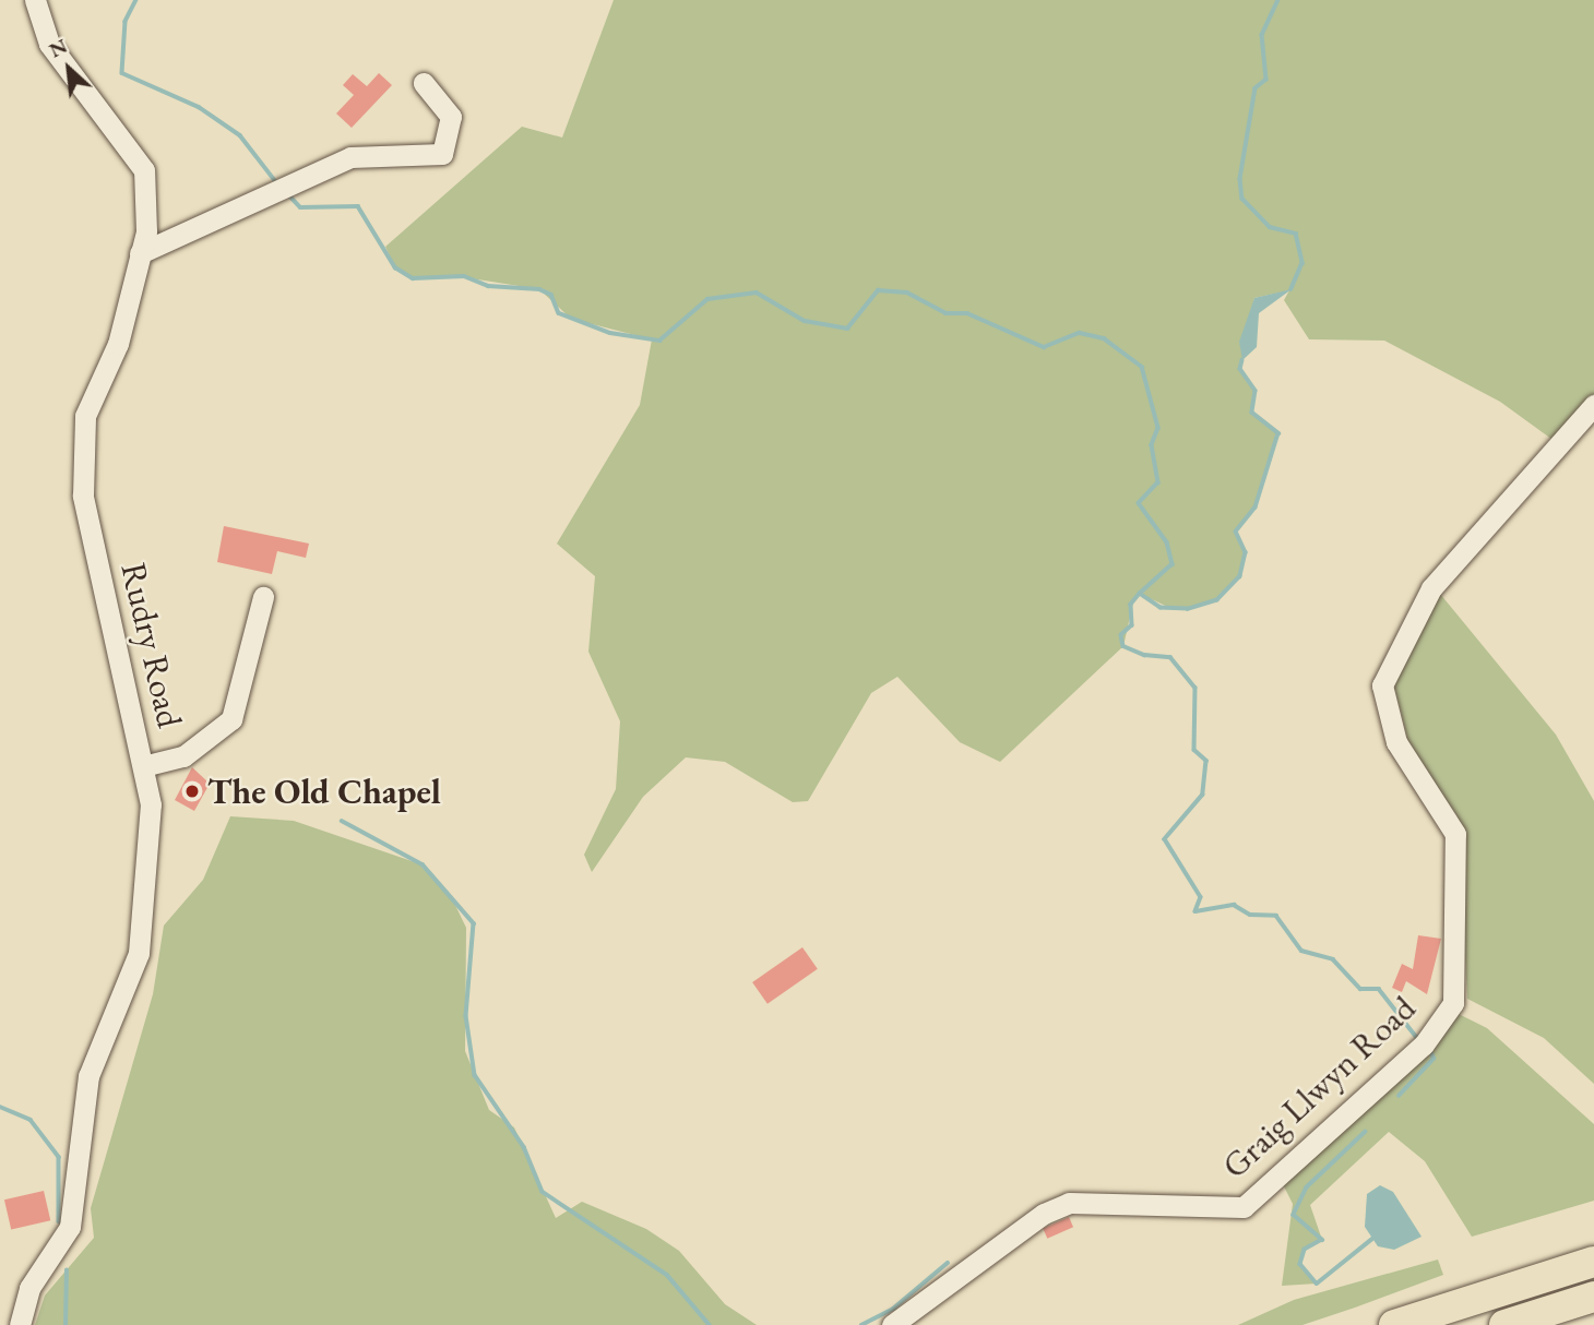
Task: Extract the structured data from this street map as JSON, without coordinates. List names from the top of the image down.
{
  "streets": {
    "street": ["Rudry Road", "Graig Llwyn Road"]
  },
  "places": ["The Old Chapel"],
  "north": "top left"
}
